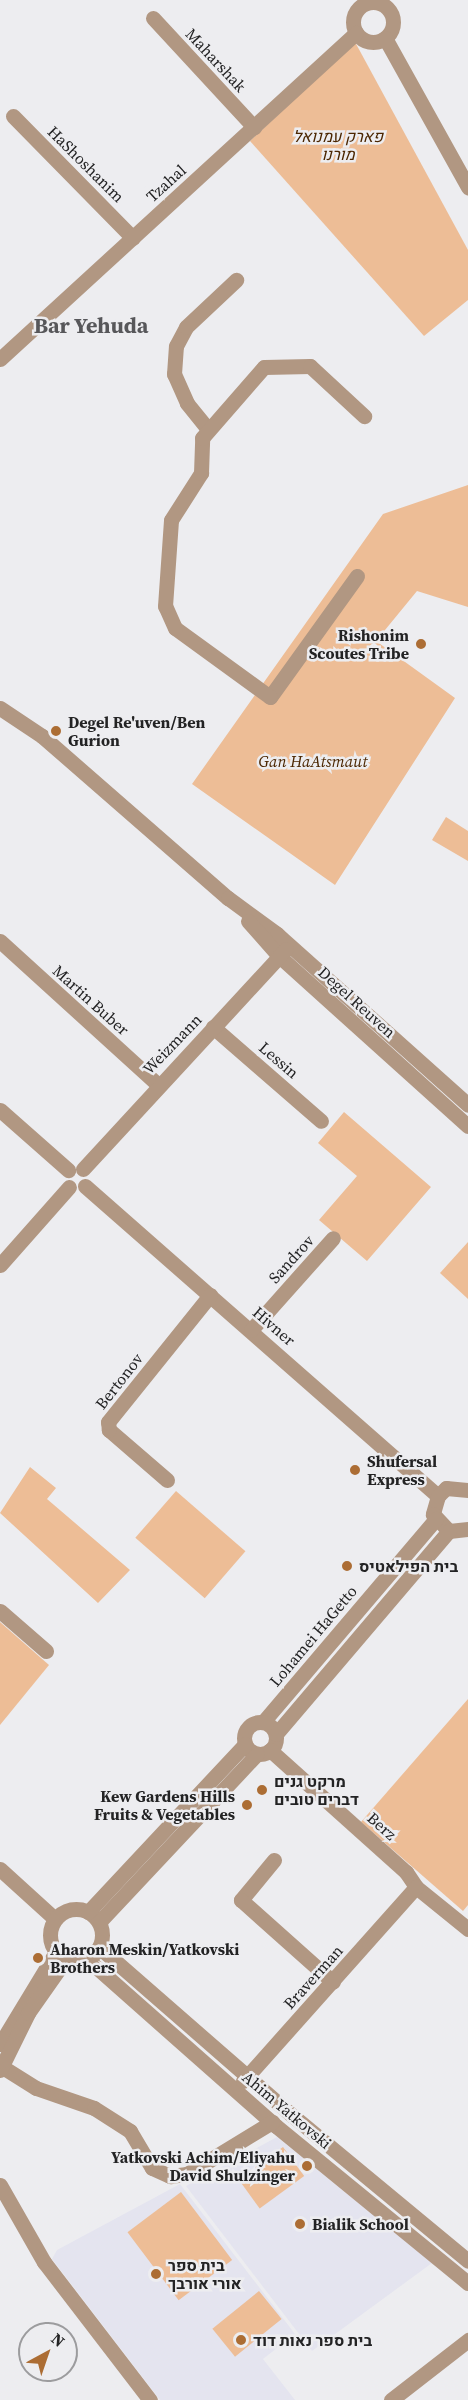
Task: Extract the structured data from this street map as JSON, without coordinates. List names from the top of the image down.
{
  "streets": {
    "street": [
      "Maharshak",
      "HaShoshanim",
      "Tzahal",
      "Martin Buber",
      "Degel Reuven",
      "Weizmann",
      "Lessin",
      "Sandrov",
      "Hivner",
      "Bertonov",
      "Lohamei HaGetto",
      "Berz",
      "Braverman",
      "Ahim Yatkovski"
    ]
  },
  "crossings": [
    ["Maharshak", "Tzahal"],
    ["HaShoshanim", "Tzahal"],
    ["Martin Buber", "Weizmann"],
    ["Degel Reuven", "Weizmann"],
    ["Weizmann", "Lessin"],
    ["Weizmann", "Hivner"],
    ["Sandrov", "Hivner"],
    ["Hivner", "Bertonov"],
    ["Lohamei HaGetto", "Berz"],
    ["Lohamei HaGetto", "Ahim Yatkovski"],
    ["Berz", "Braverman"],
    ["Braverman", "Ahim Yatkovski"]
  ],
  "districts": ["Bar Yehuda"],
  "parks": ["פארק עמנואל מורנו", "Gan HaAtsmaut"],
  "places": [
    "Rishonim Scoutes Tribe",
    "Degel Re'uven/Ben Gurion",
    "Shufersal Express",
    "בית הפילאטיס",
    "מרקט גנים דברים טובים",
    "Kew Gardens Hills Fruits & Vegetables",
    "Aharon Meskin/Yatkovski Brothers",
    "Yatkovski Achim/Eliyahu David Shulzinger",
    "Bialik School",
    "בית ספר אורי אורבך",
    "בית ספר נאות דוד"
  ],
  "north": "top right"
}
